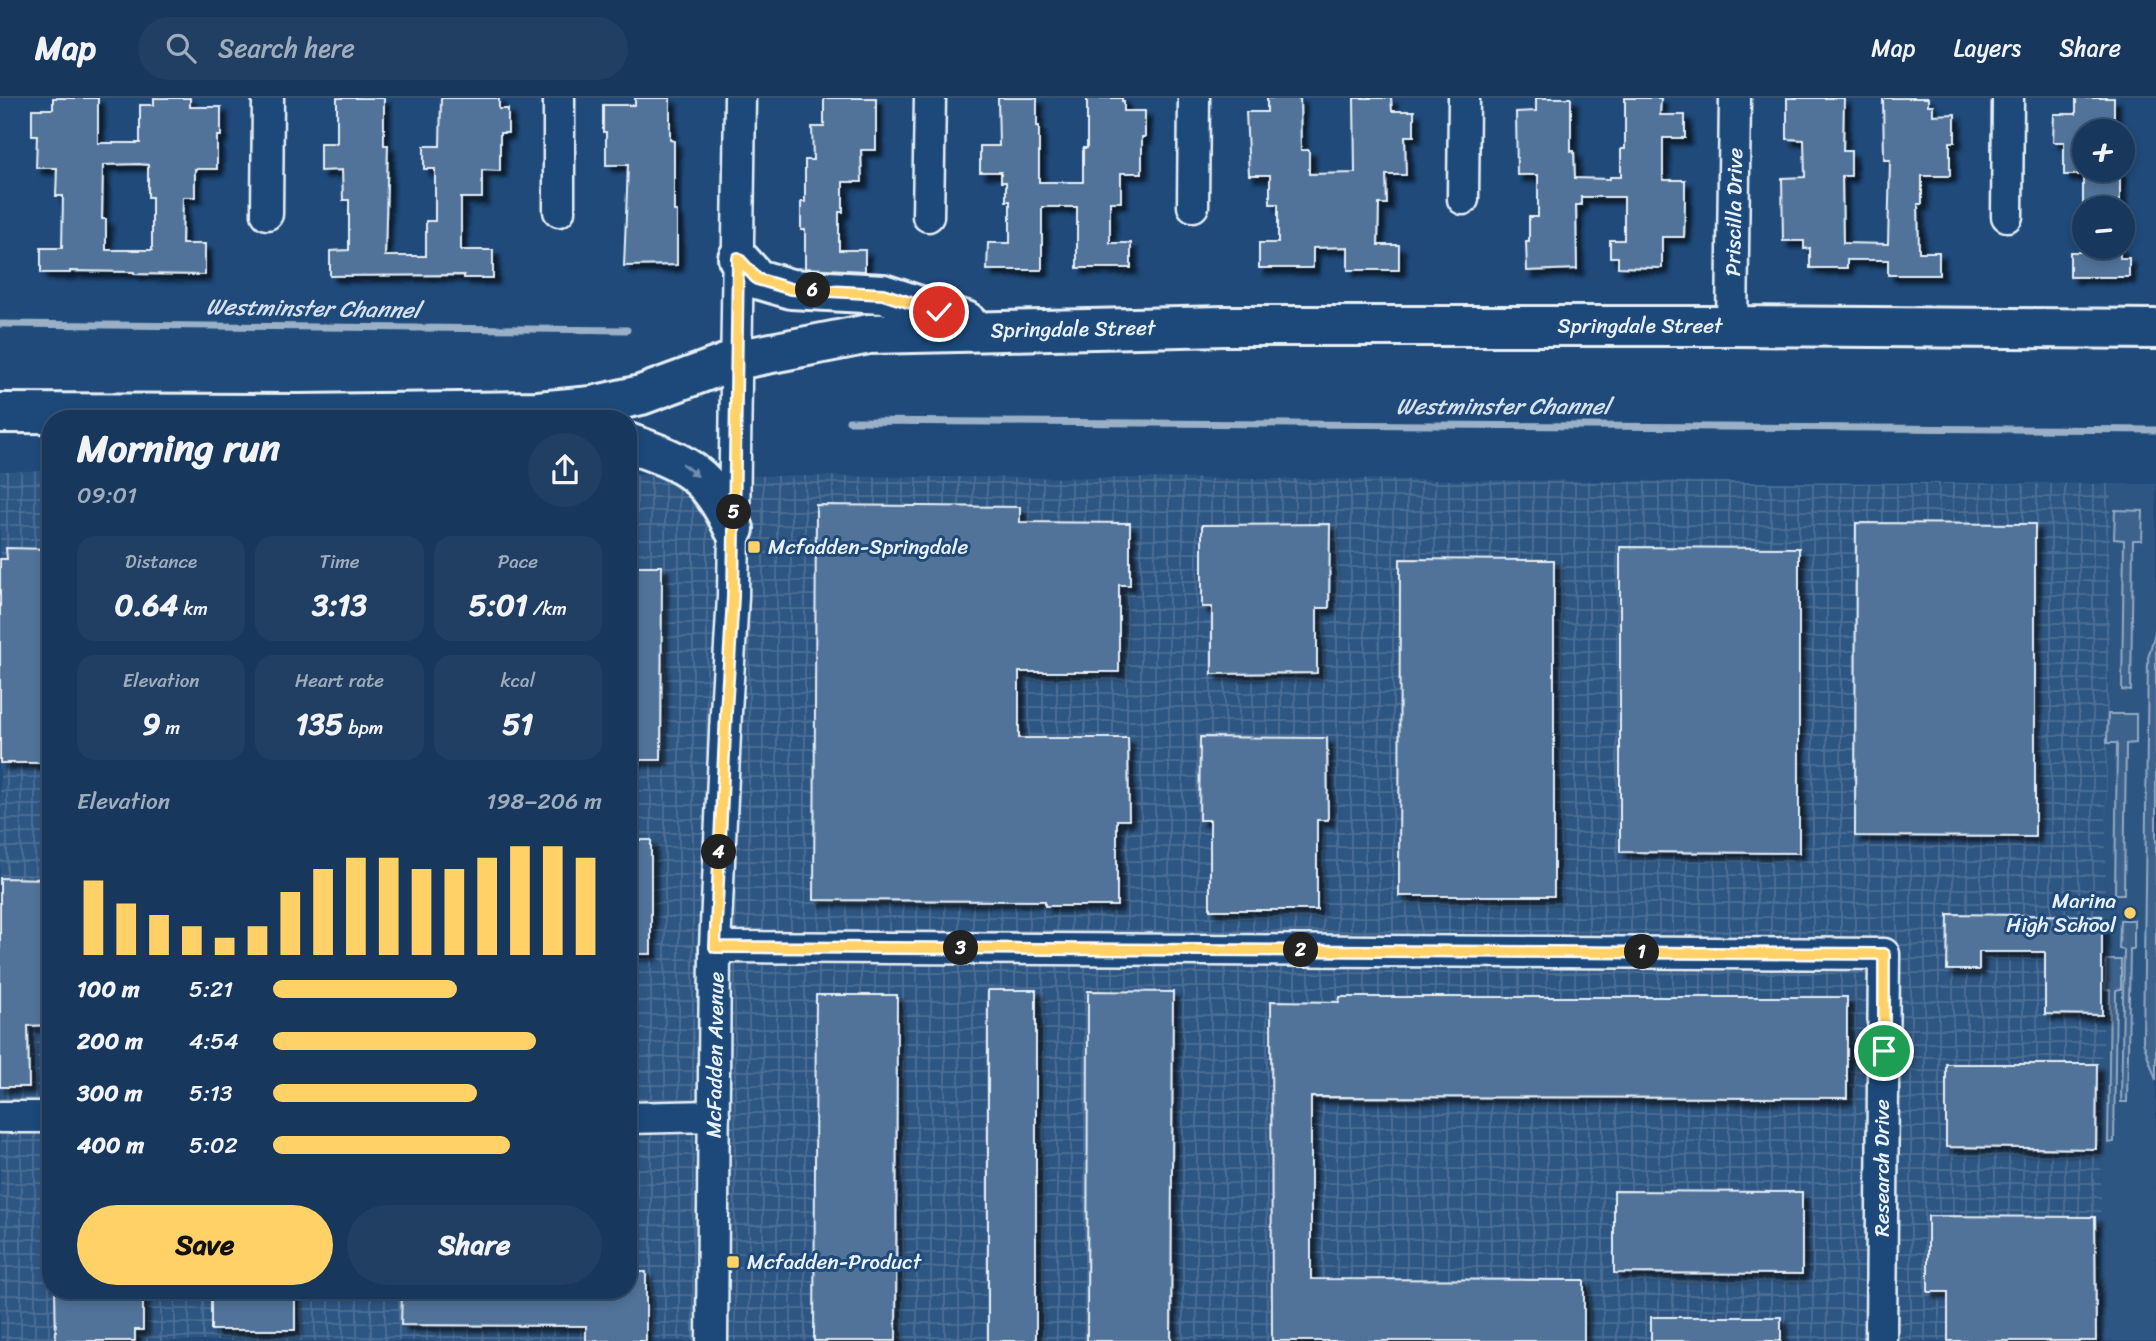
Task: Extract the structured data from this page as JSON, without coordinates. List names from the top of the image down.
{
  "streets": {
    "main road": ["Springdale Street"],
    "street": ["Priscilla Drive", "McFadden Avenue", "Research Drive"]
  },
  "crossings": [
    ["Priscilla Drive", "Springdale Street"],
    ["Springdale Street", "McFadden Avenue"],
    ["McFadden Avenue", "Research Drive"]
  ],
  "water": ["Westminster Channel"],
  "places": {
    "transit": ["Mcfadden-Springdale", "Mcfadden-Product"],
    "other": ["Marina High School"]
  },
  "page": {
    "header": "Map",
    "search": "Search here",
    "nav": ["Map", "Layers", "Share"],
    "map_buttons": ["+", "−"],
    "pins": [
      "6",
      "5",
      "4",
      "3",
      "2",
      "1"
    ],
    "heading": ["Morning run", "09:01"],
    "stats": [
      ["Distance", "0.64 km"],
      ["Time", "3:13"],
      ["Pace", "5:01 /km"],
      ["Elevation", "9 m"],
      ["Heart rate", "135 bpm"],
      ["kcal", "51"]
    ],
    "chart": ["Elevation", "198–206 m"],
    "list": [
      {
        "name": "100 m",
        "note": "5:21"
      },
      {
        "name": "200 m",
        "note": "4:54"
      },
      {
        "name": "300 m",
        "note": "5:13"
      },
      {
        "name": "400 m",
        "note": "5:02"
      }
    ],
    "buttons": ["Save", "Share"]
  }
}
